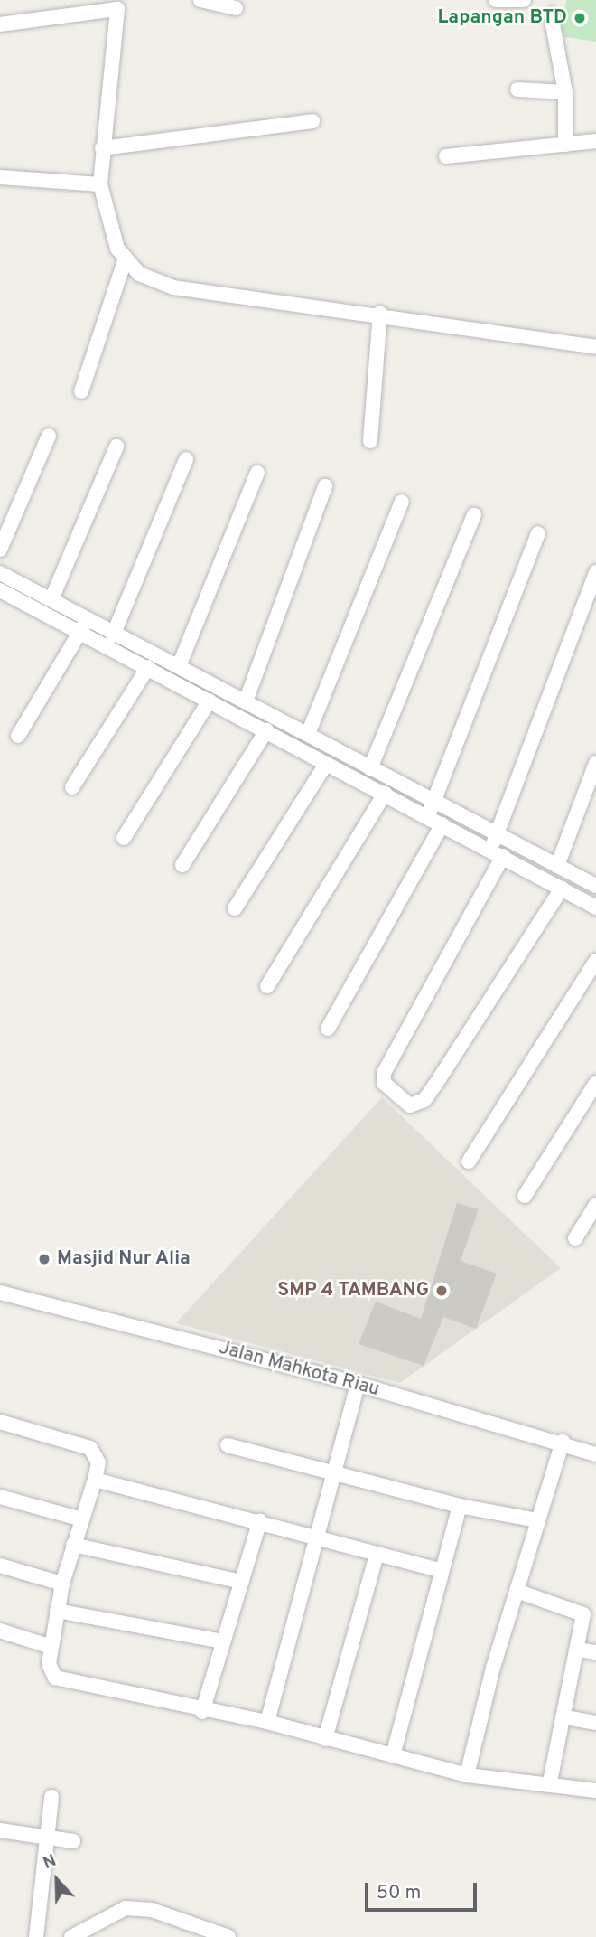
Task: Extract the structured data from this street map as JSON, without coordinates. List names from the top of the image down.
{
  "streets": {
    "street": ["Jalan Mahkota Riau"]
  },
  "places": ["Lapangan BTD", "Masjid Nur Alia", "SMP 4 TAMBANG"],
  "scale_bar": "50 m",
  "north": "top"
}
